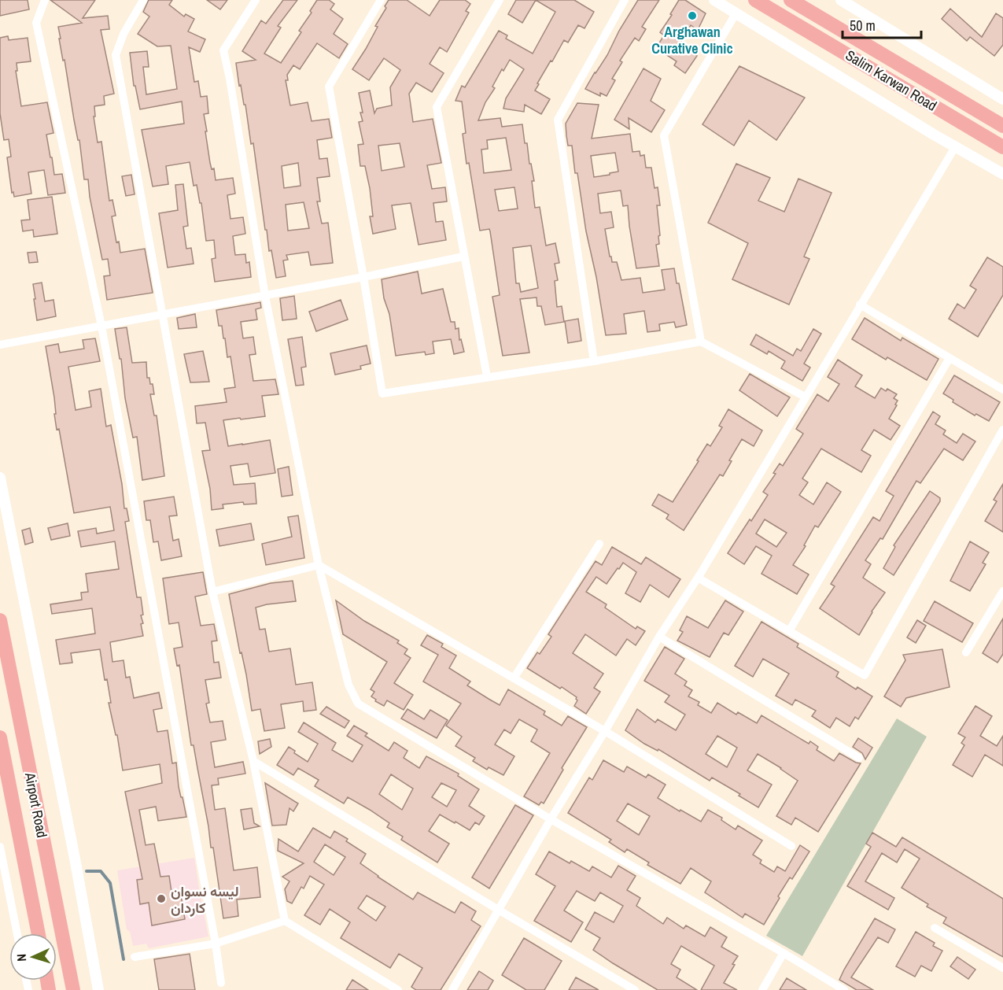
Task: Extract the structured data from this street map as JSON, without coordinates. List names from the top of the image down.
{
  "streets": {
    "main road": ["Salim Karwan Road", "Airport Road"]
  },
  "places": ["Arghawan Curative Clinic", "لیسه نسوان کاردان"],
  "scale_bar": "50 m",
  "north": "left"
}
